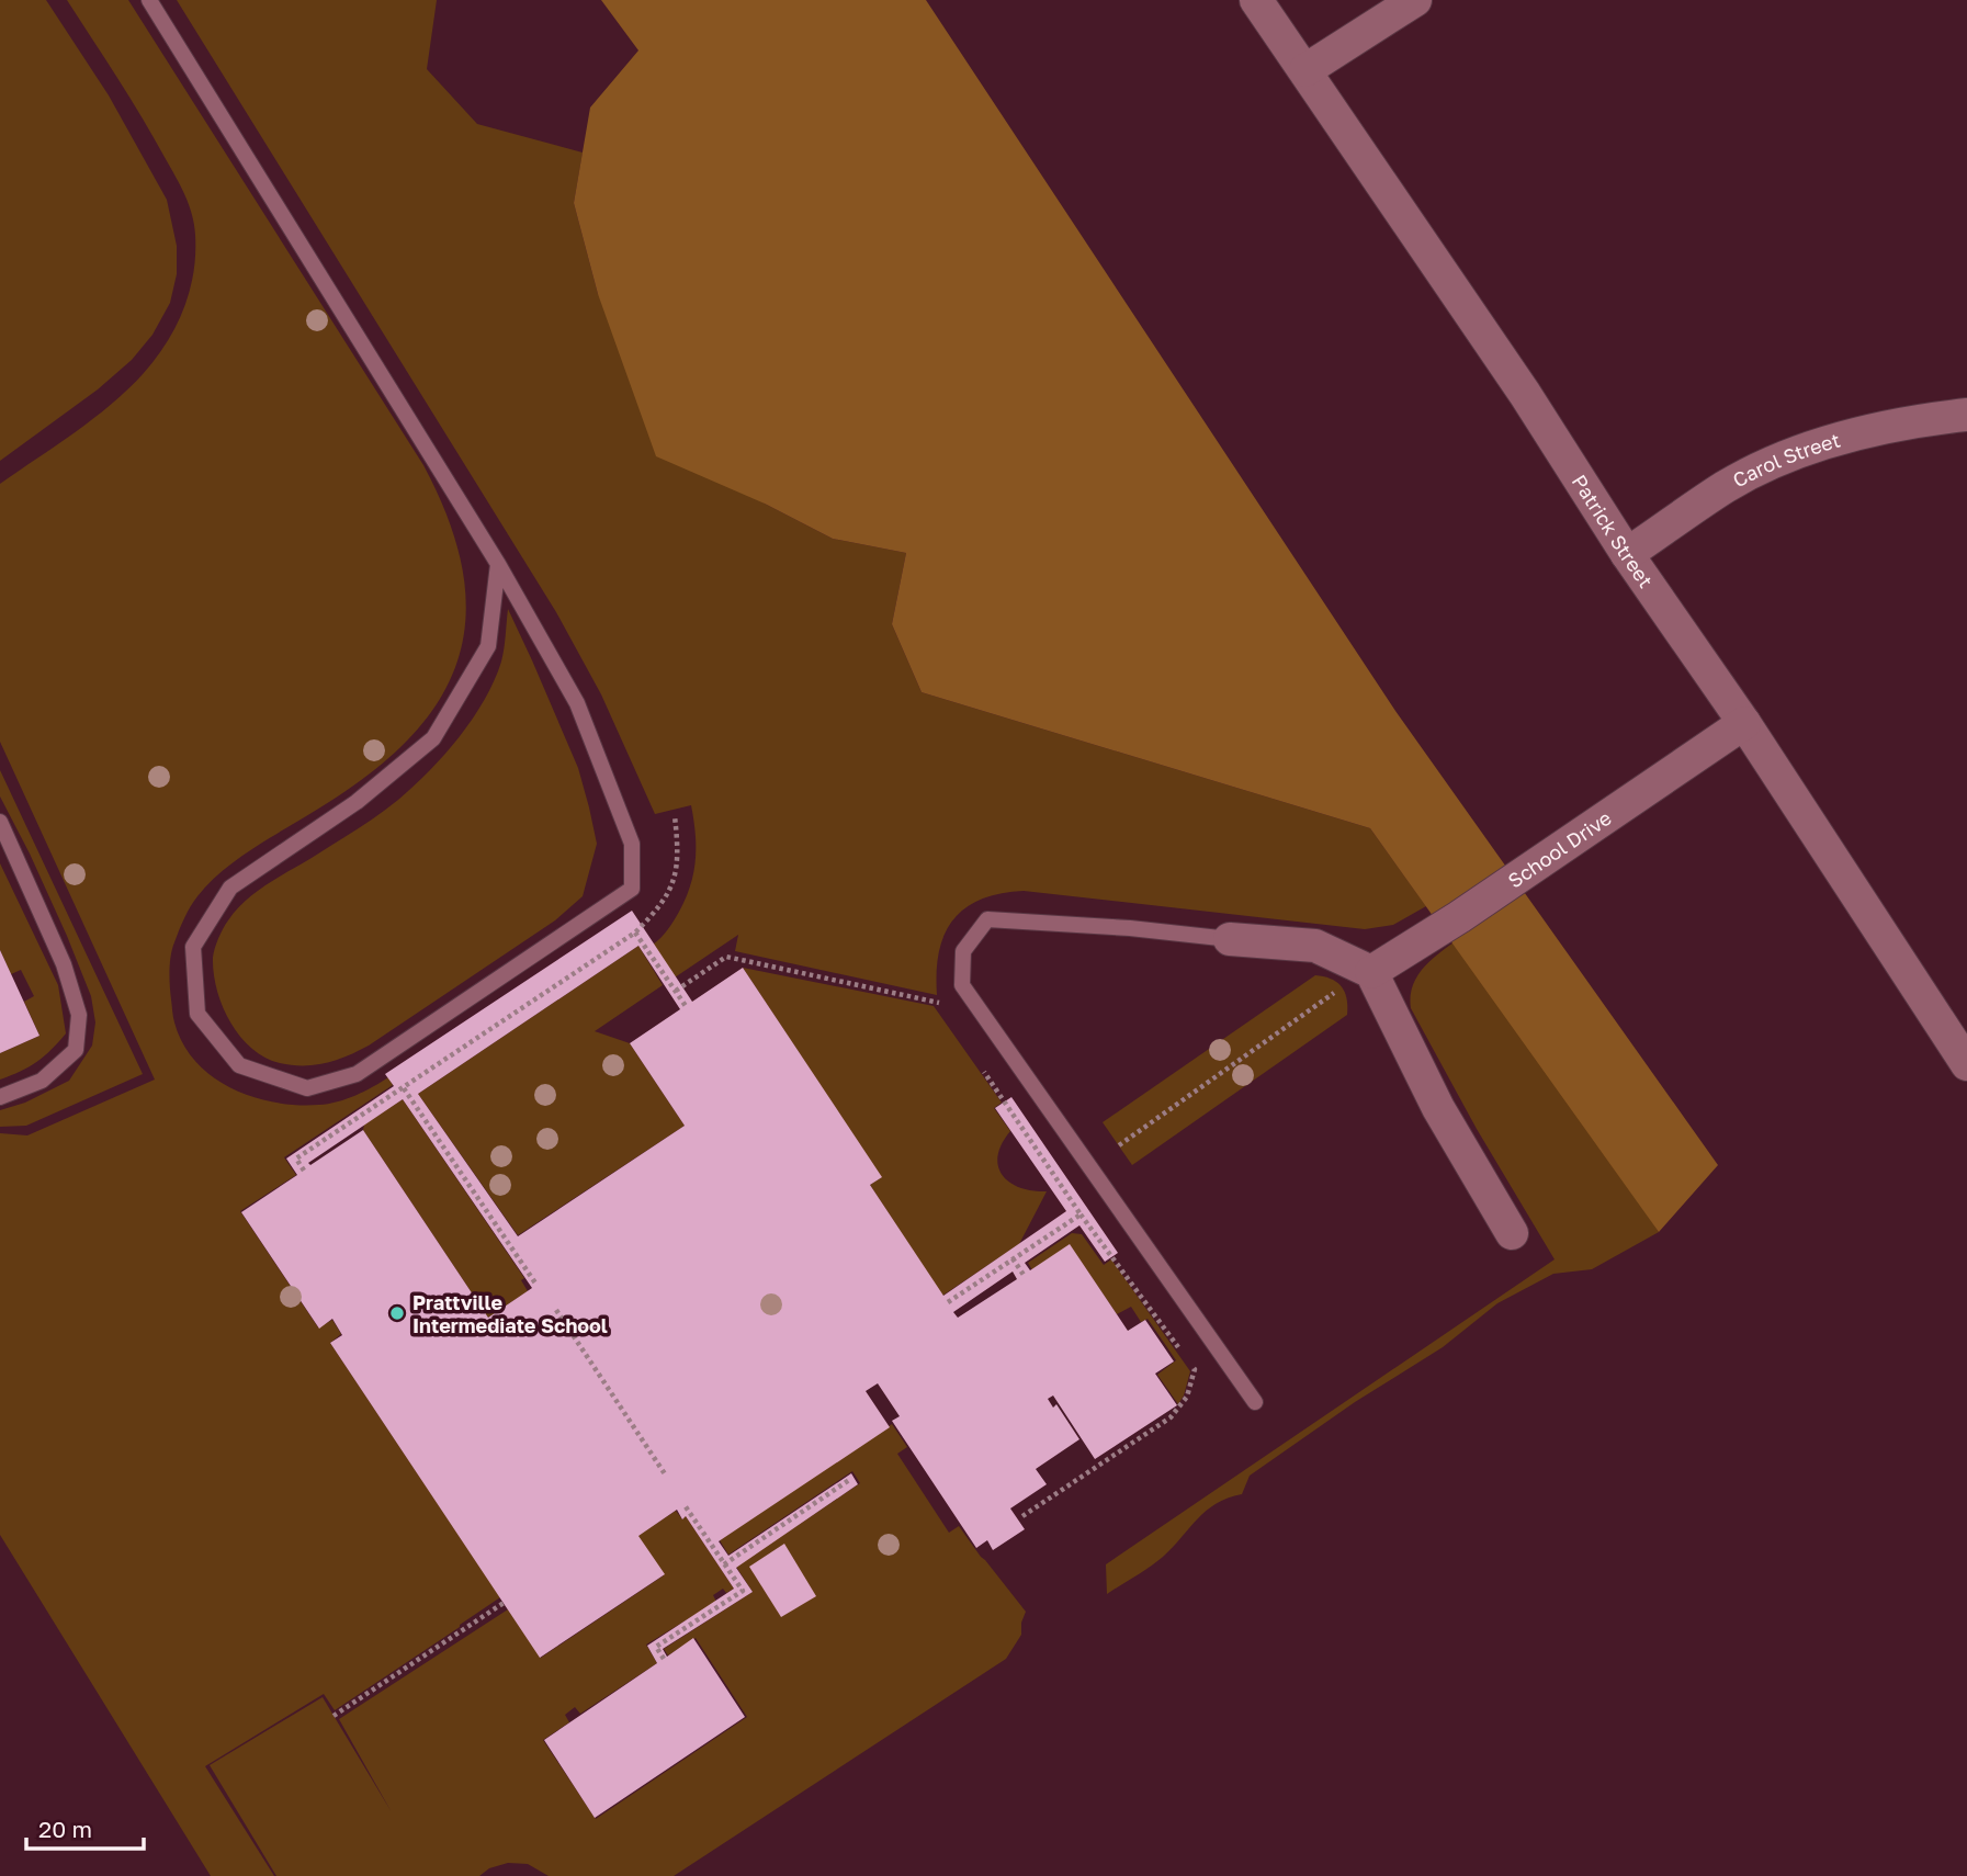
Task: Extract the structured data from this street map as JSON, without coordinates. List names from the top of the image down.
{
  "streets": {
    "street": ["Carol Street", "Patrick Street", "School Drive"]
  },
  "crossings": [
    ["Carol Street", "Patrick Street"],
    ["Patrick Street", "School Drive"]
  ],
  "places": ["Prattville Intermediate School"],
  "scale_bar": "20 m"
}
